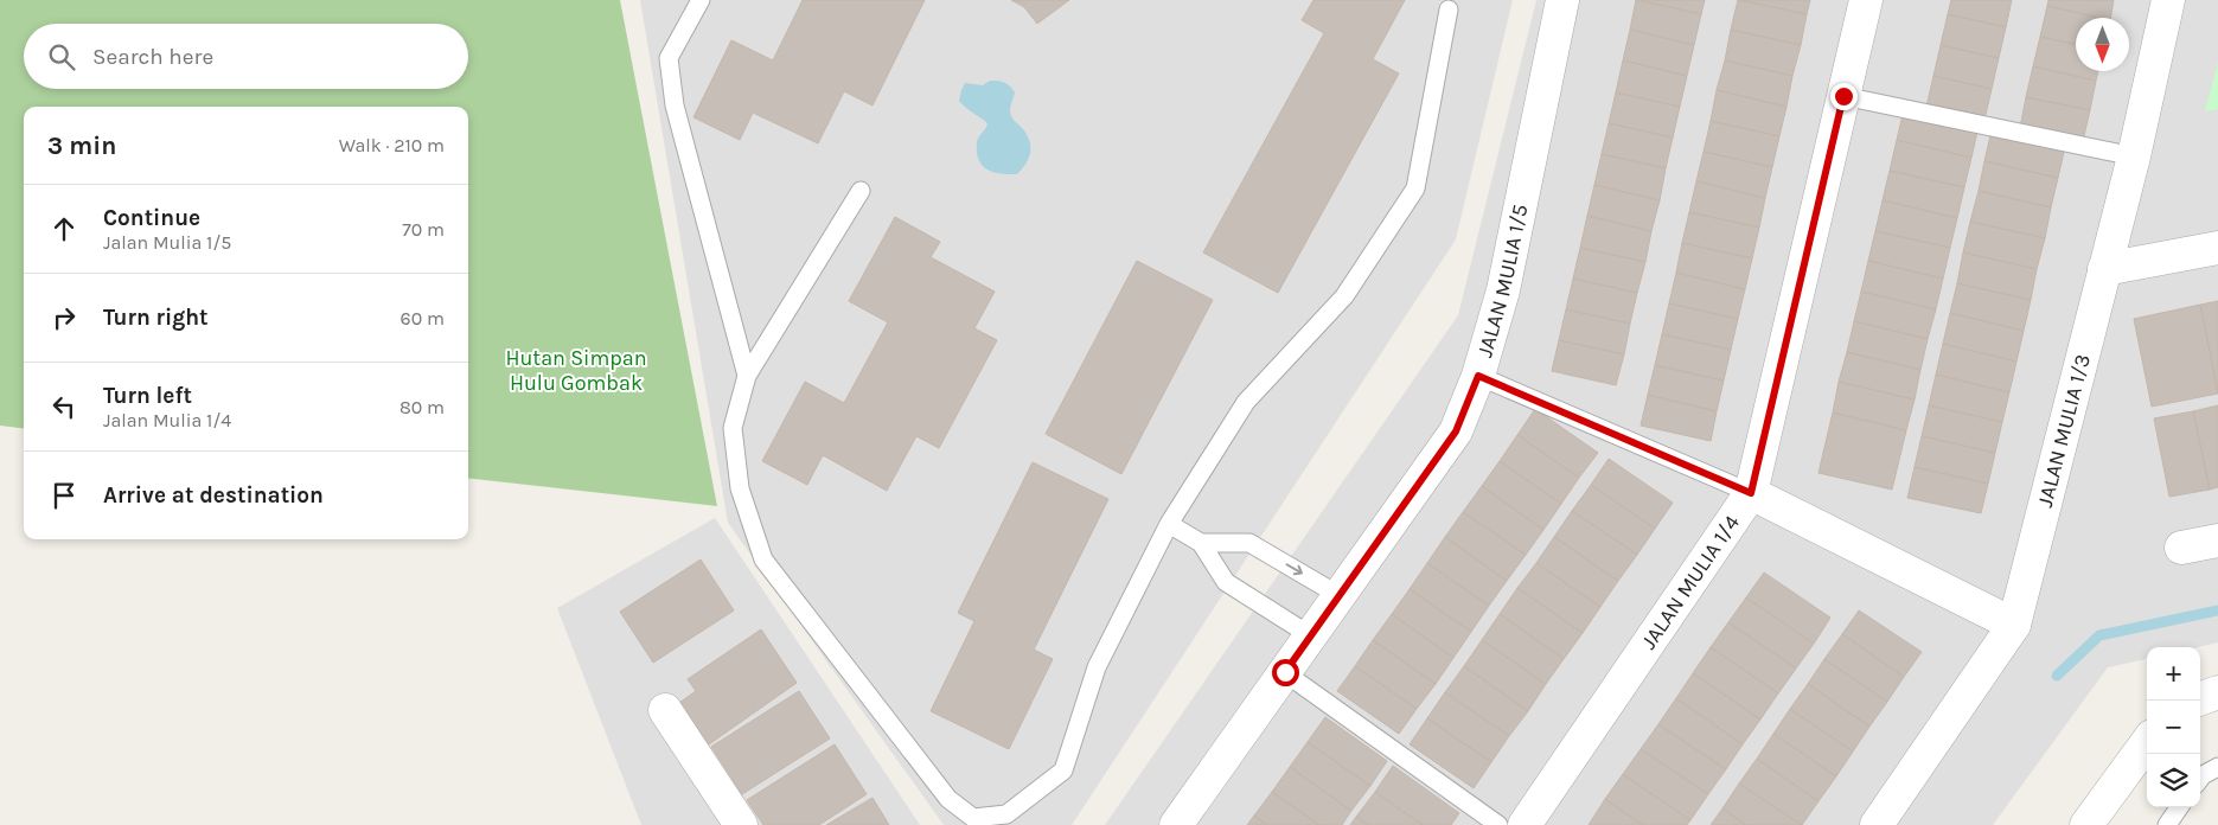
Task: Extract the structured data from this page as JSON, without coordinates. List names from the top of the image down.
{
  "streets": {
    "street": ["JALAN MULIA 1/5", "JALAN MULIA 1/3", "JALAN MULIA 1/4"]
  },
  "parks": ["Hutan Simpan Hulu Gombak"],
  "north": "bottom",
  "page": {
    "search": "Search here",
    "heading": ["3 min", "Walk · 210 m"],
    "list": [
      ["Continue", "Jalan Mulia 1/5", "70 m"],
      ["Turn right", "60 m"],
      ["Turn left", "Jalan Mulia 1/4", "80 m"],
      "Arrive at destination"
    ],
    "map_buttons": ["+", "−"]
  }
}
